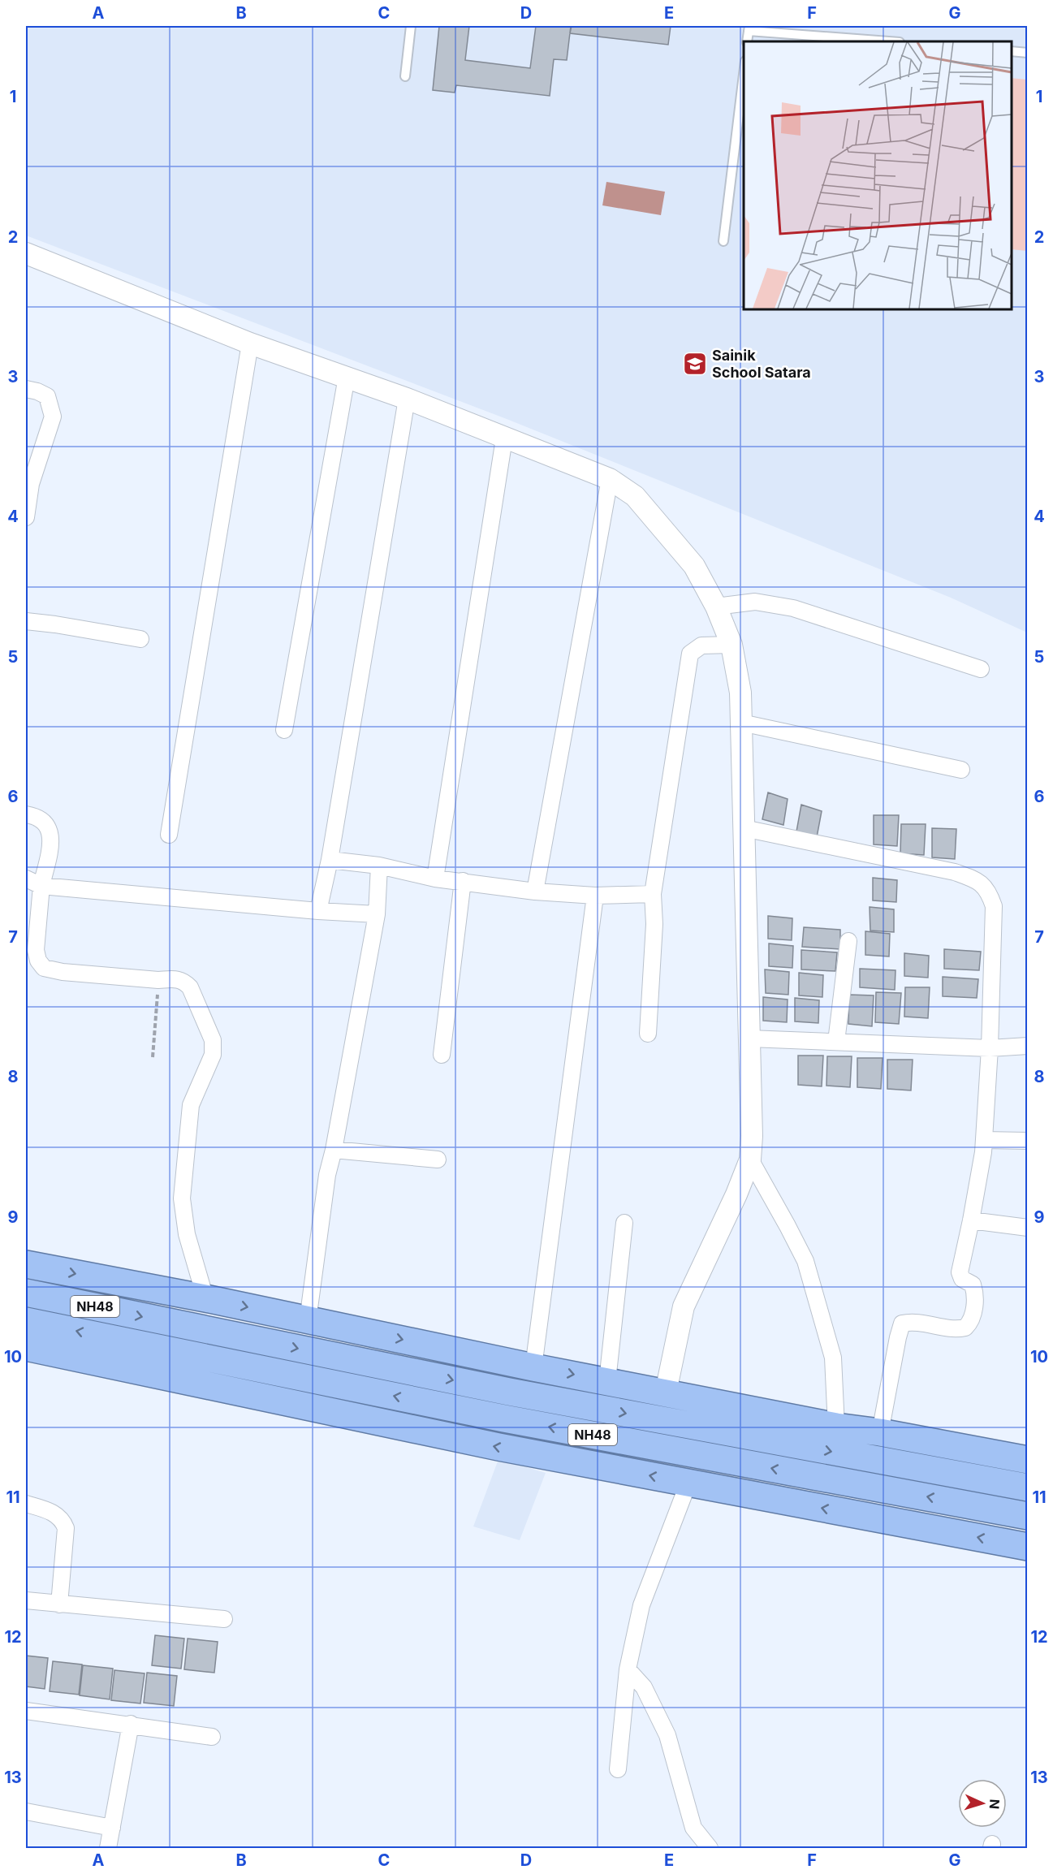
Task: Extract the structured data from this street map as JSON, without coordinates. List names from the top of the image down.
{
  "streets": {
    "highway": ["NH48"]
  },
  "places": {
    "school or university": ["Sainik School Satara"]
  },
  "north": "right",
  "grid": {
    "columns": [
      "A",
      "B",
      "C",
      "D",
      "E",
      "F",
      "G"
    ],
    "rows": [
      "1",
      "2",
      "3",
      "4",
      "5",
      "6",
      "7",
      "8",
      "9",
      "10",
      "11",
      "12",
      "13"
    ]
  }
}
